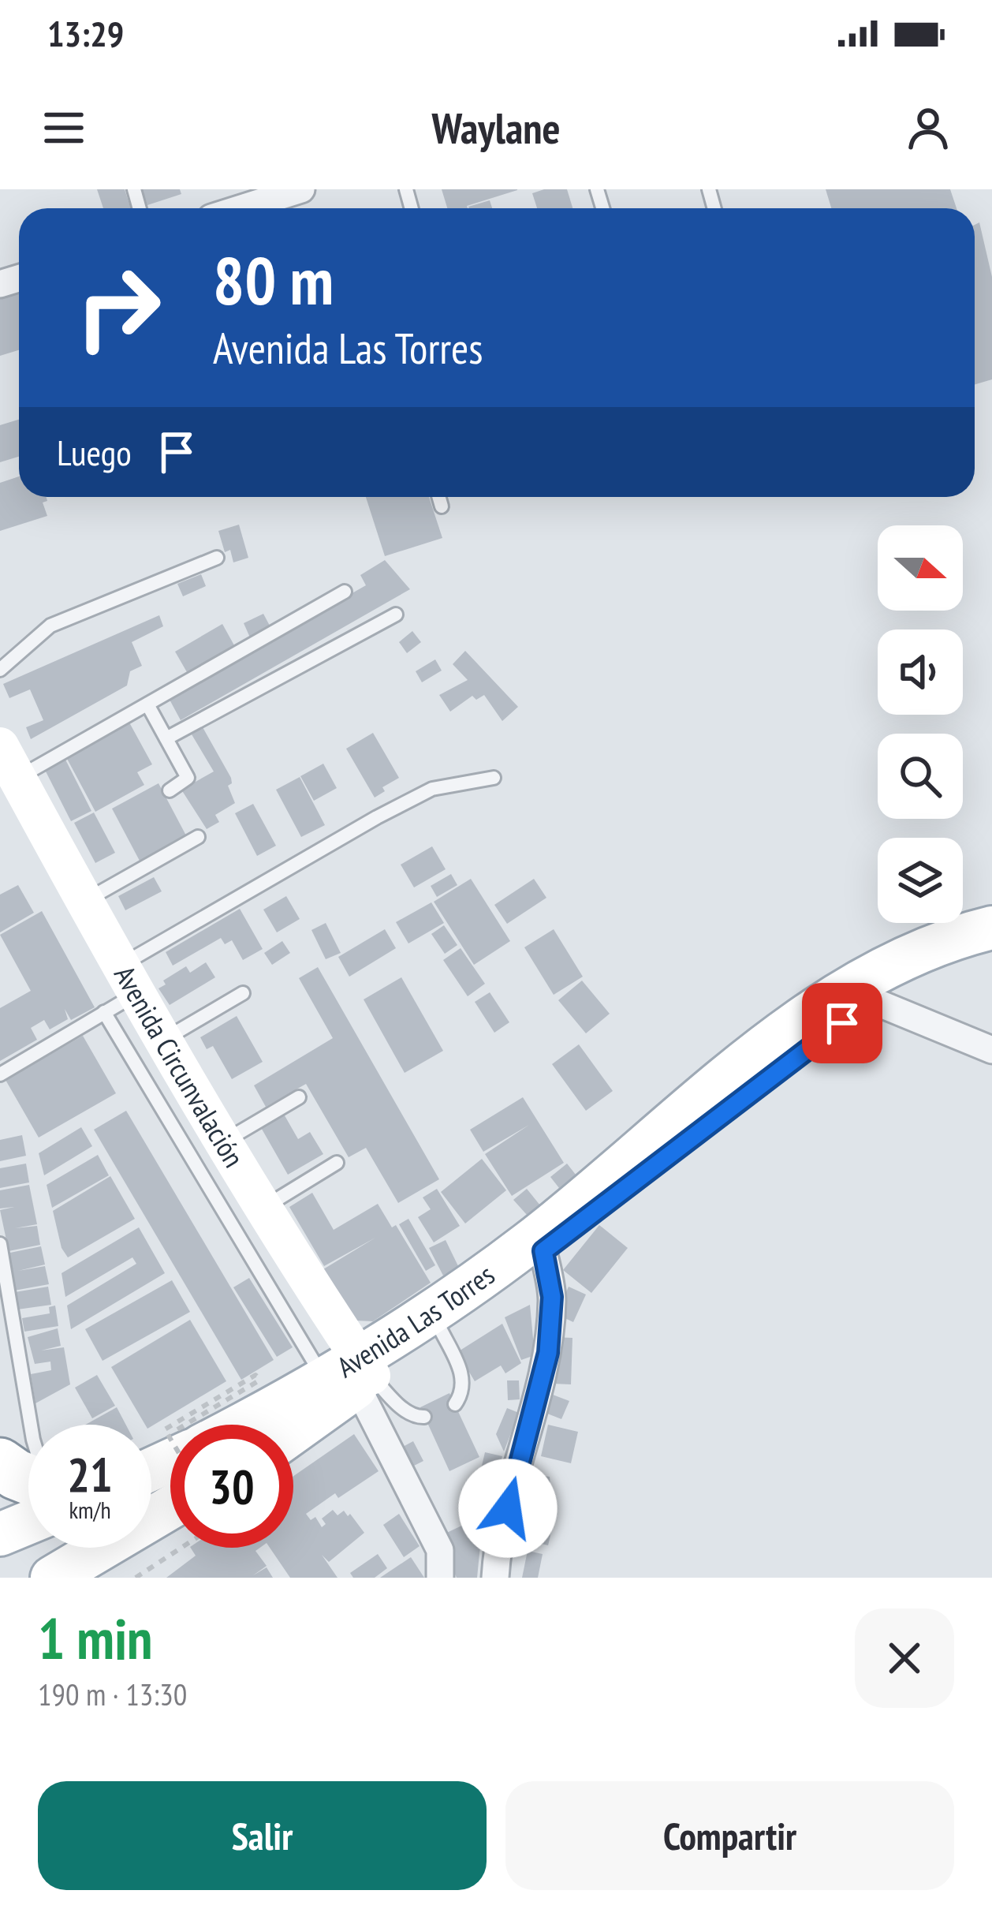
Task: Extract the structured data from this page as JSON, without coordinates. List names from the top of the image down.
{
  "streets": {
    "main road": ["Avenida Las Torres"],
    "street": ["Avenida Circunvalación"]
  },
  "crossings": [
    ["Avenida Circunvalación", "Avenida Las Torres"]
  ],
  "north": "right",
  "page": {
    "status": "13:29",
    "header": "Waylane",
    "turn": ["80 m", "Avenida Las Torres"],
    "then": "Luego",
    "speed": "21 km/h",
    "limit": "30",
    "heading": ["1 min", "190 m · 13:30"],
    "buttons": ["Salir", "Compartir"]
  }
}
